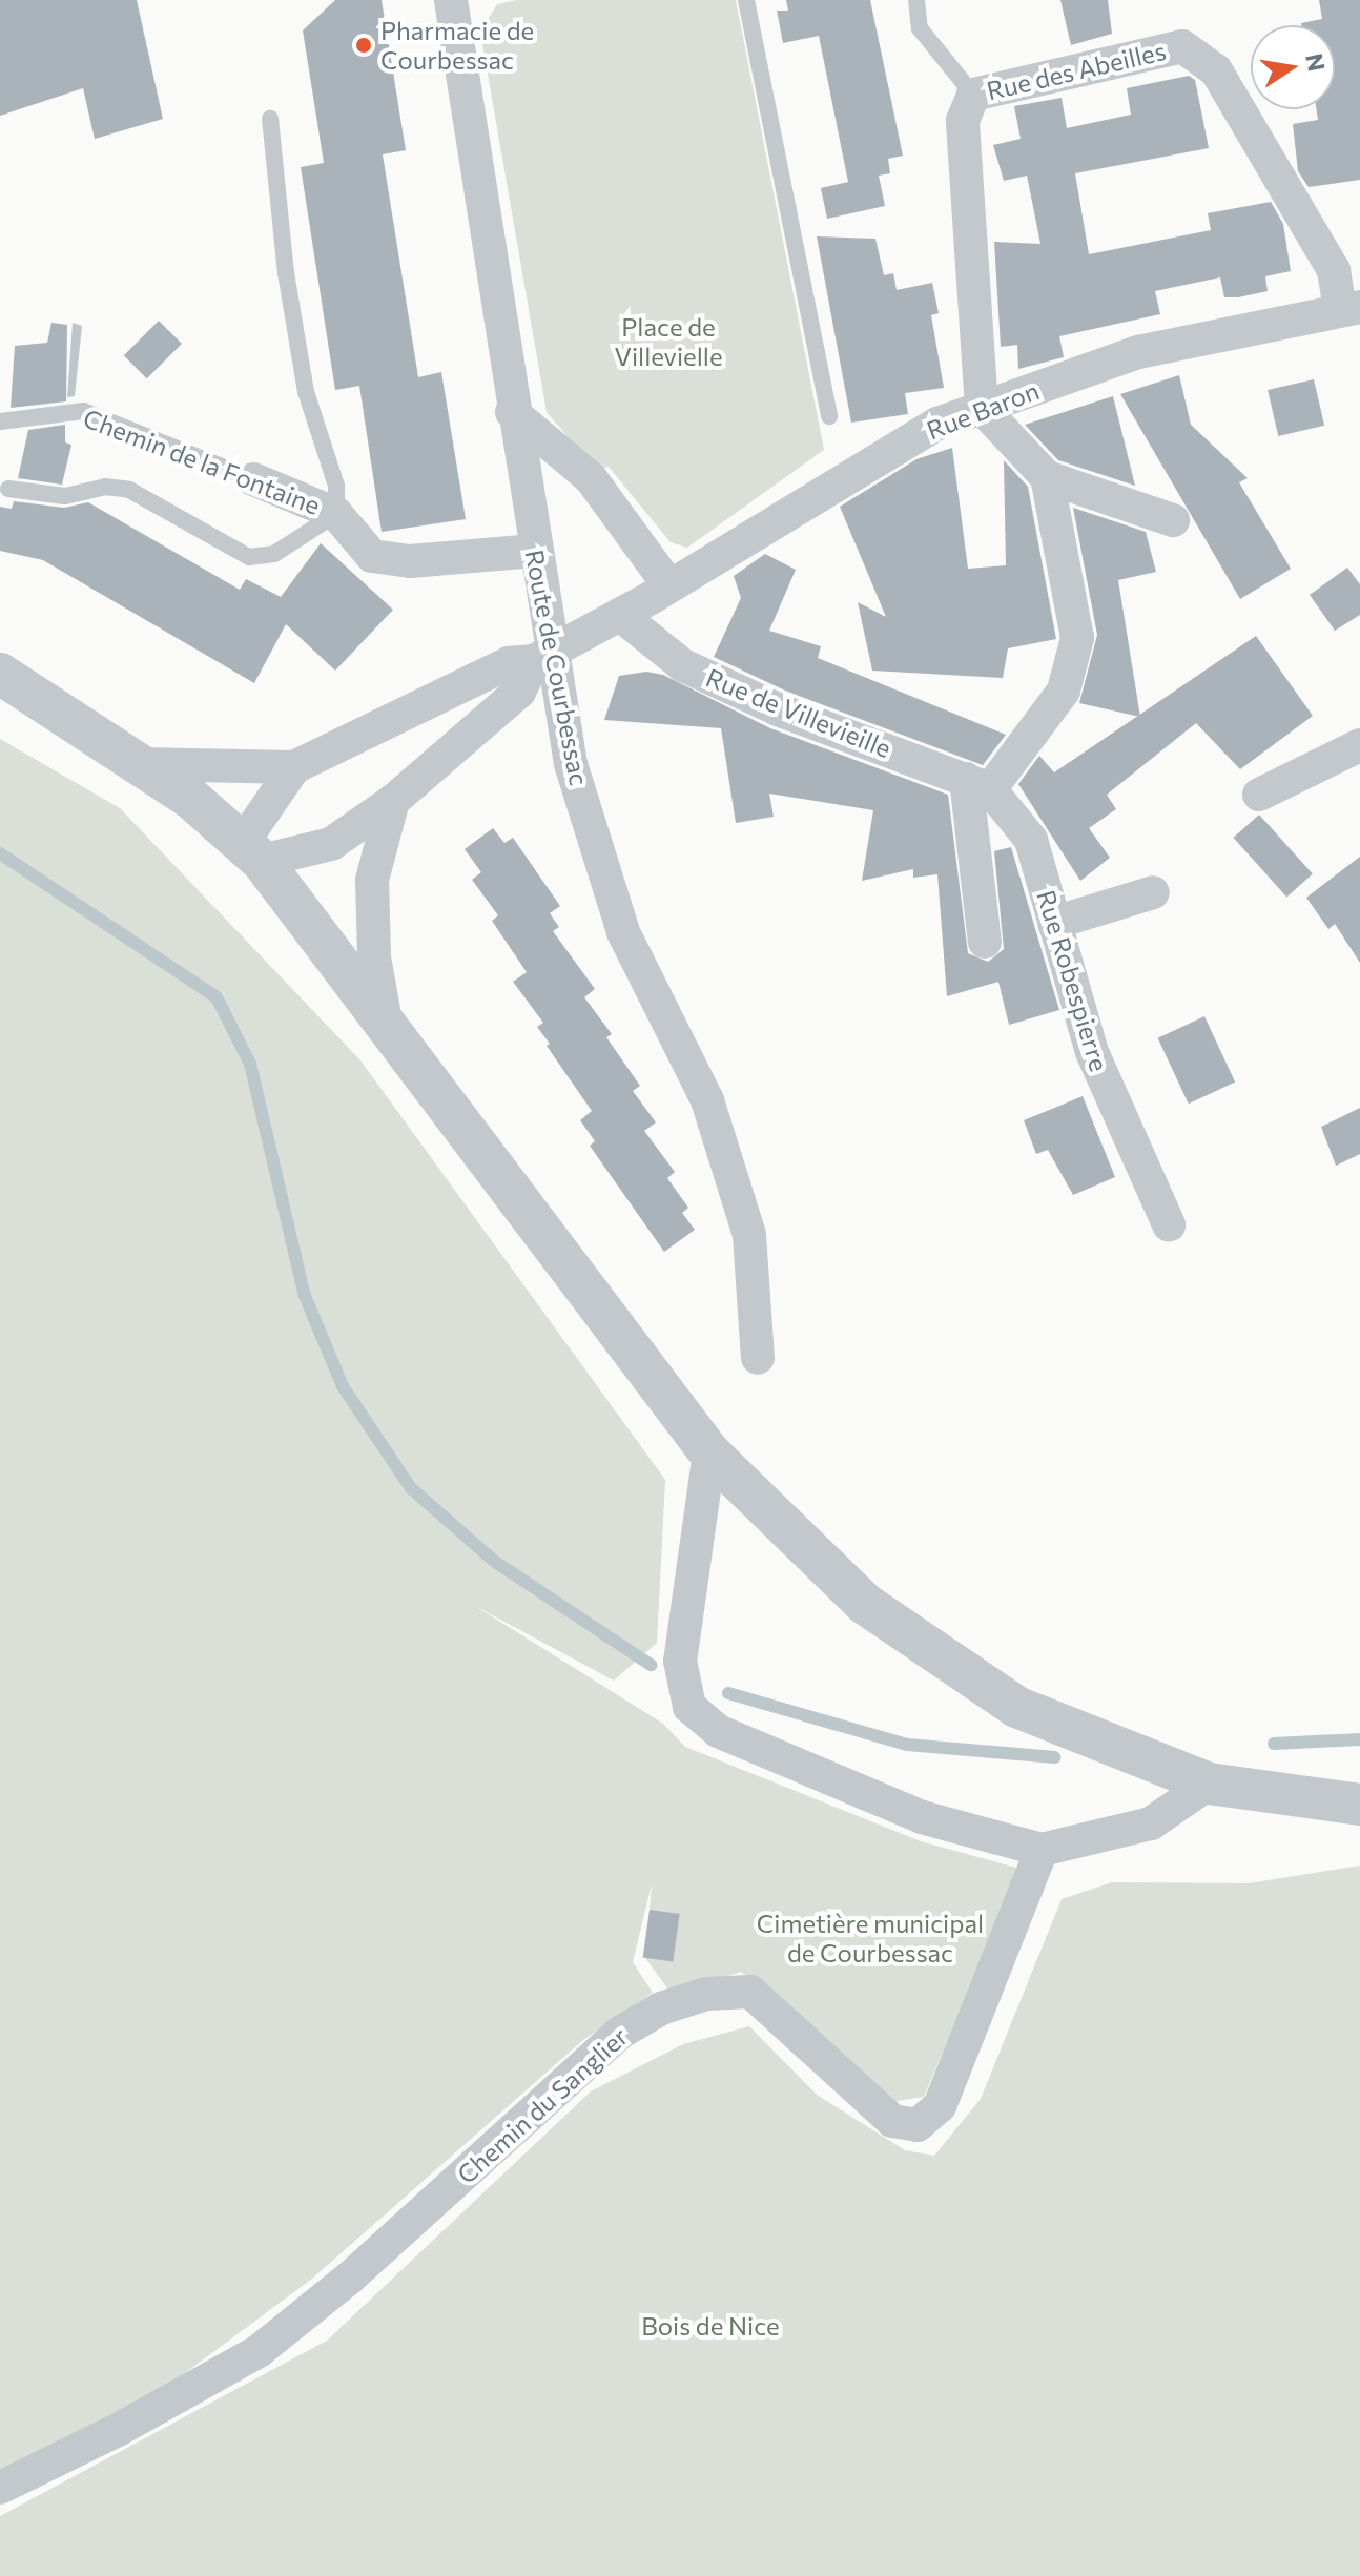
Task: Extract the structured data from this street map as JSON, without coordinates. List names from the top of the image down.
{
  "streets": {
    "street": [
      "Rue des Abeilles",
      "Rue Baron",
      "Chemin de la Fontaine",
      "Route de Courbessac",
      "Rue de Villevieille",
      "Rue Robespierre",
      "Chemin du Sanglier"
    ]
  },
  "crossings": [
    ["Rue des Abeilles", "Rue Baron"],
    ["Rue Baron", "Route de Courbessac"],
    ["Rue Baron", "Rue de Villevieille"],
    ["Chemin de la Fontaine", "Route de Courbessac"],
    ["Rue de Villevieille", "Rue Robespierre"]
  ],
  "parks": ["Place de Villevielle", "Cimetière municipal de Courbessac", "Bois de Nice"],
  "places": ["Pharmacie de Courbessac"],
  "north": "right"
}
